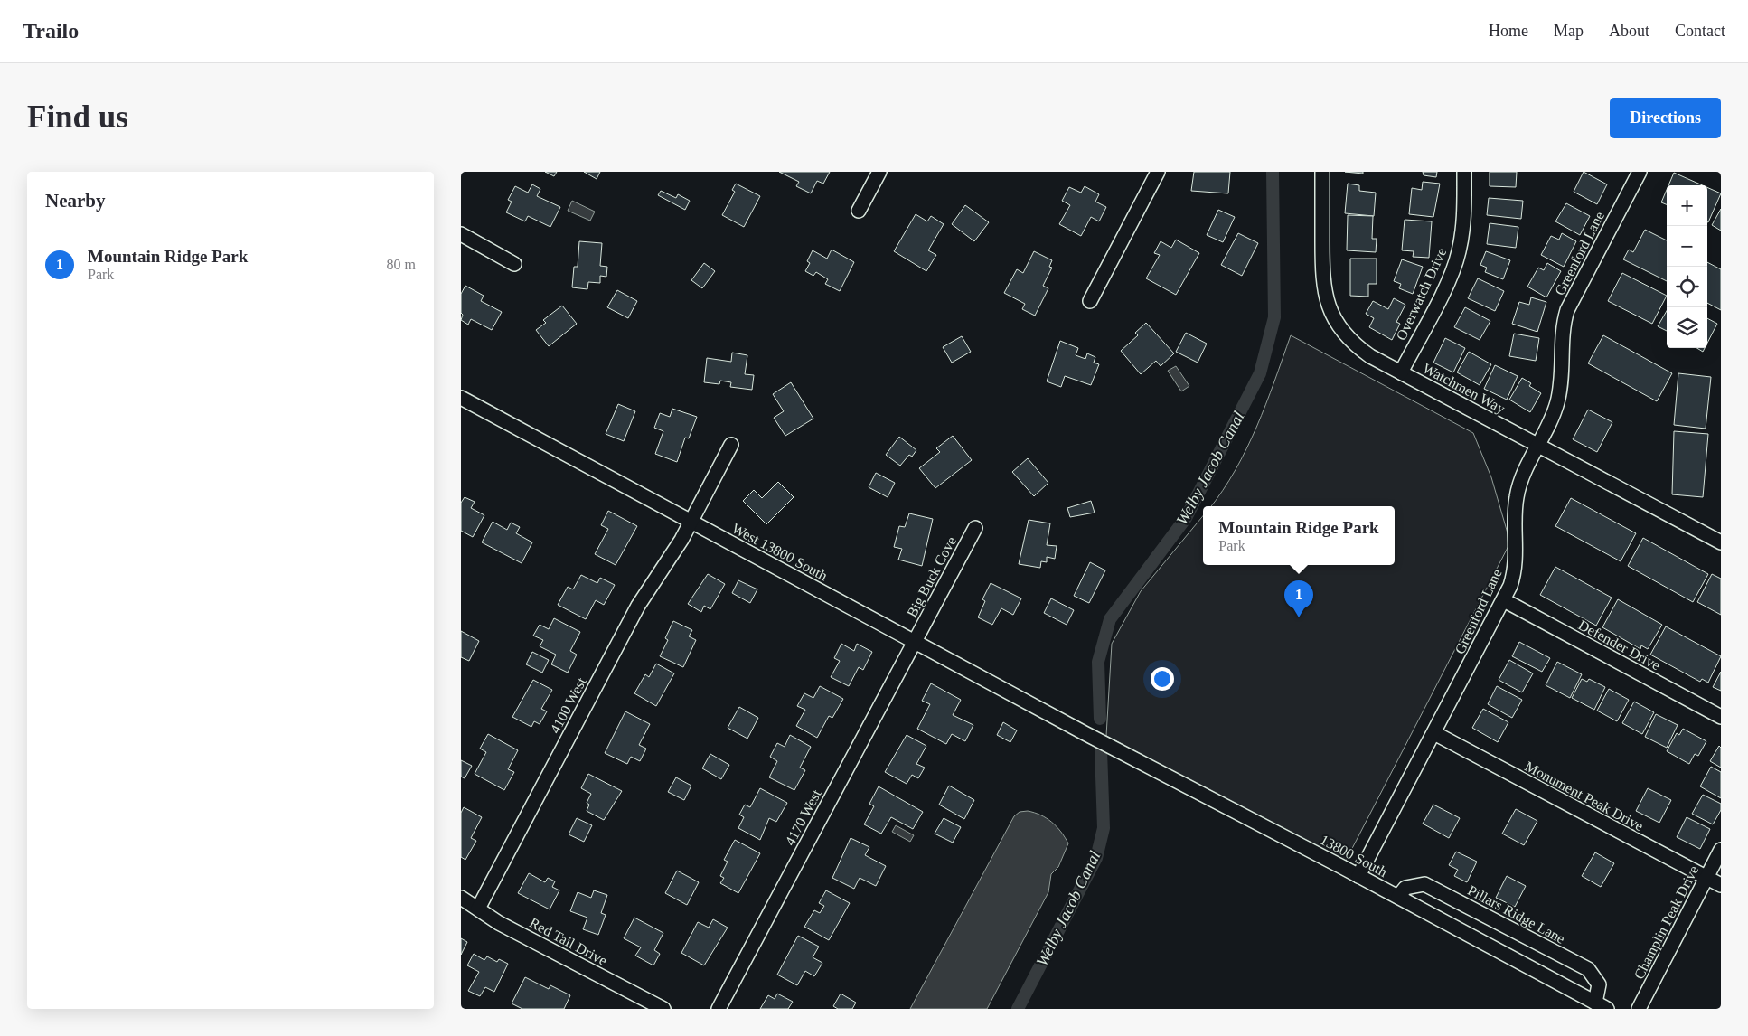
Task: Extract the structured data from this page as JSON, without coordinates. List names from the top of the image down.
{
  "streets": {
    "street": [
      "Greenford Lane",
      "Overwatch Drive",
      "Watchmen Way",
      "West 13800 South",
      "Big Buck Cove",
      "Defender Drive",
      "4100 West",
      "Monument Peak Drive",
      "4170 West",
      "13800 South",
      "Pillars Ridge Lane",
      "Champlin Peak Drive",
      "Red Tail Drive"
    ]
  },
  "crossings": [
    ["Greenford Lane", "Watchmen Way"],
    ["Greenford Lane", "Defender Drive"],
    ["Greenford Lane", "Monument Peak Drive"],
    ["Greenford Lane", "13800 South"],
    ["Overwatch Drive", "Watchmen Way"],
    ["West 13800 South", "Big Buck Cove"],
    ["West 13800 South", "4100 West"],
    ["West 13800 South", "4170 West"],
    ["West 13800 South", "13800 South"],
    ["Big Buck Cove", "4170 West"],
    ["4100 West", "Red Tail Drive"],
    ["Monument Peak Drive", "Champlin Peak Drive"],
    ["13800 South", "Pillars Ridge Lane"]
  ],
  "water": ["Welby Jacob Canal"],
  "page": {
    "header": "Trailo",
    "nav": [
      "Home",
      "Map",
      "About",
      "Contact"
    ],
    "buttons": "Directions",
    "title": "Find us",
    "heading": "Nearby",
    "map_buttons": ["+", "−"],
    "list": [
      {
        "mark": "1",
        "name": "Mountain Ridge Park",
        "note": "Park",
        "value": "80 m"
      }
    ],
    "popup": ["Mountain Ridge Park", "Park"],
    "pins": "1"
  }
}
